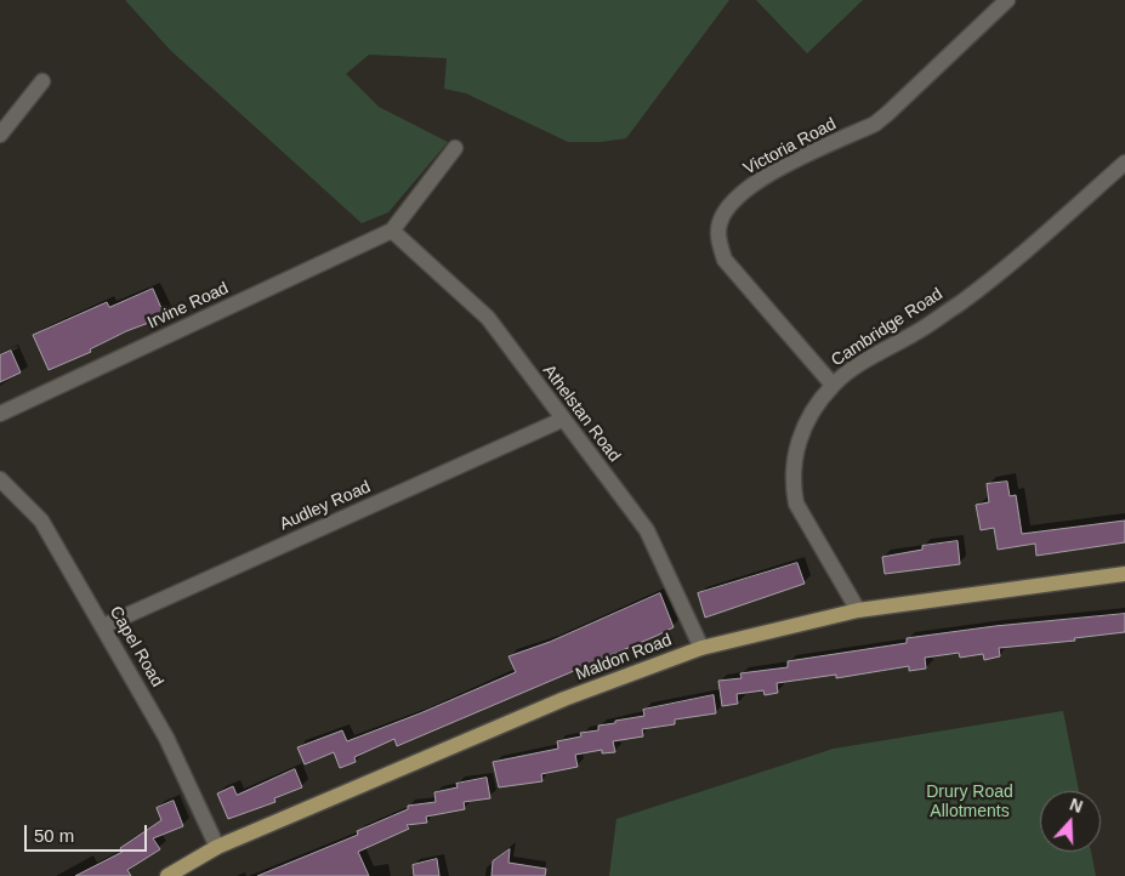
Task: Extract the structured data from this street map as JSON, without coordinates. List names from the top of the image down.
{
  "streets": {
    "main road": ["Maldon Road"],
    "street": [
      "Victoria Road",
      "Irvine Road",
      "Cambridge Road",
      "Athelstan Road",
      "Audley Road",
      "Capel Road"
    ]
  },
  "crossings": [
    ["Victoria Road", "Cambridge Road"],
    ["Irvine Road", "Athelstan Road"],
    ["Cambridge Road", "Maldon Road"],
    ["Athelstan Road", "Audley Road"],
    ["Athelstan Road", "Maldon Road"],
    ["Audley Road", "Capel Road"],
    ["Capel Road", "Maldon Road"]
  ],
  "parks": ["Drury Road Allotments"],
  "scale_bar": "50 m",
  "north": "top"
}
